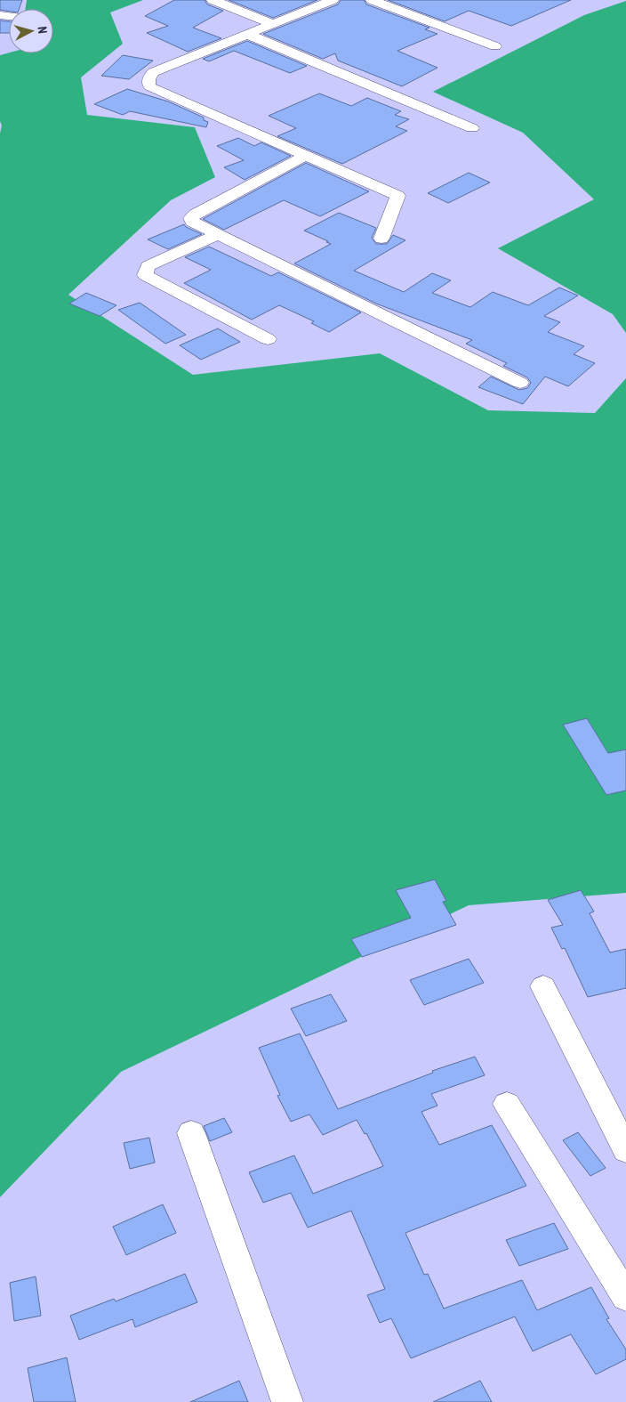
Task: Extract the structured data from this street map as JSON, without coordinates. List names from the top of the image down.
{
  "north": "right"
}
